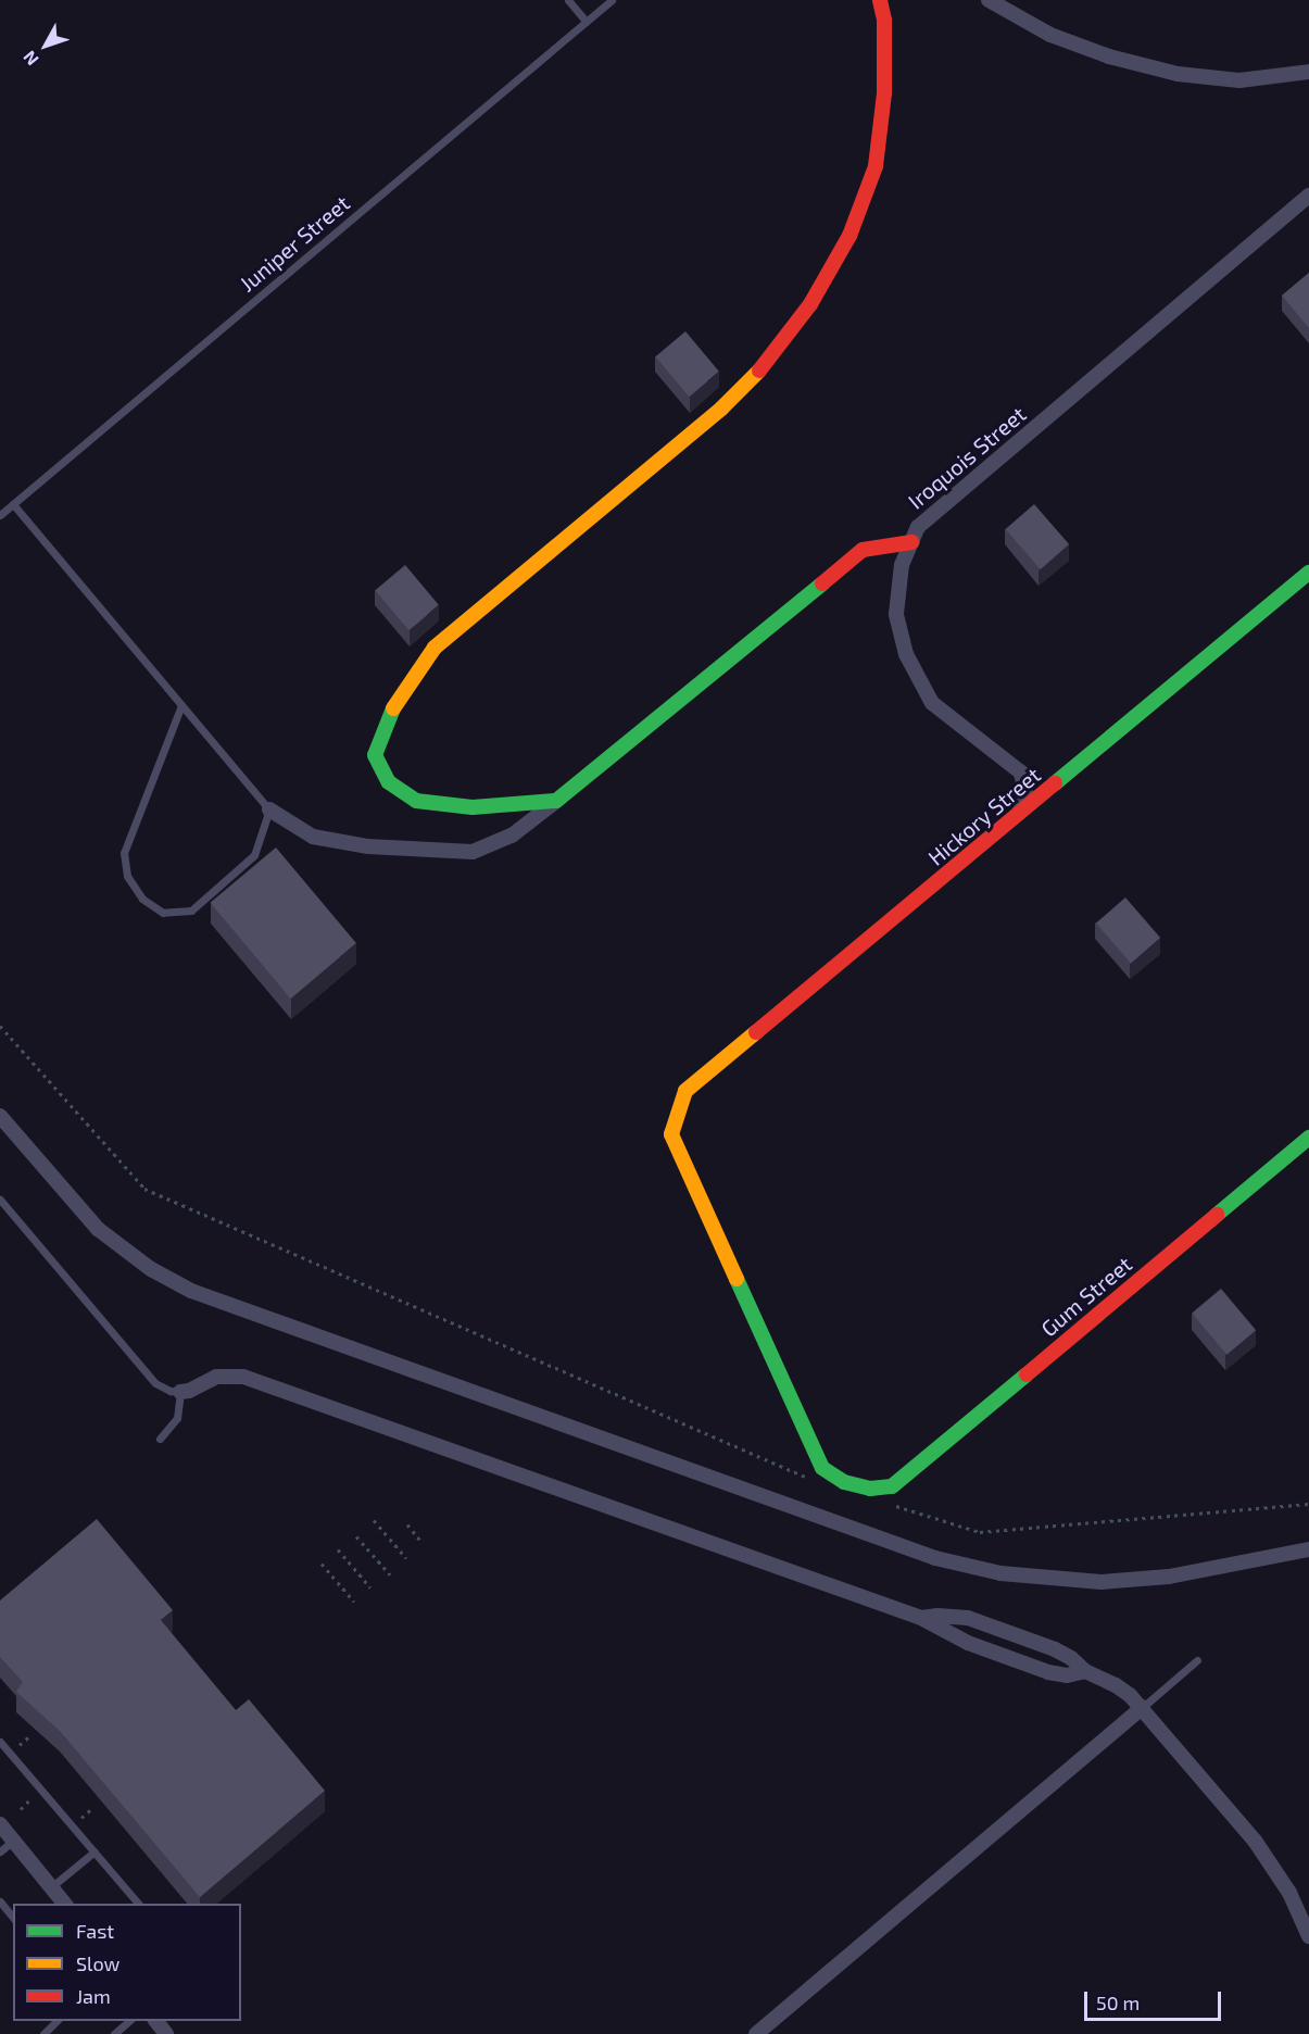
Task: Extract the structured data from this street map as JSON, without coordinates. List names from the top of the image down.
{
  "streets": {
    "street": ["Iroquois Street", "Hickory Street", "Gum Street"],
    "lane": ["Juniper Street"]
  },
  "crossings": [
    ["Iroquois Street", "Hickory Street"],
    ["Hickory Street", "Gum Street"]
  ],
  "legend": ["Fast", "Slow", "Jam"],
  "scale_bar": "50 m",
  "north": "bottom left"
}
